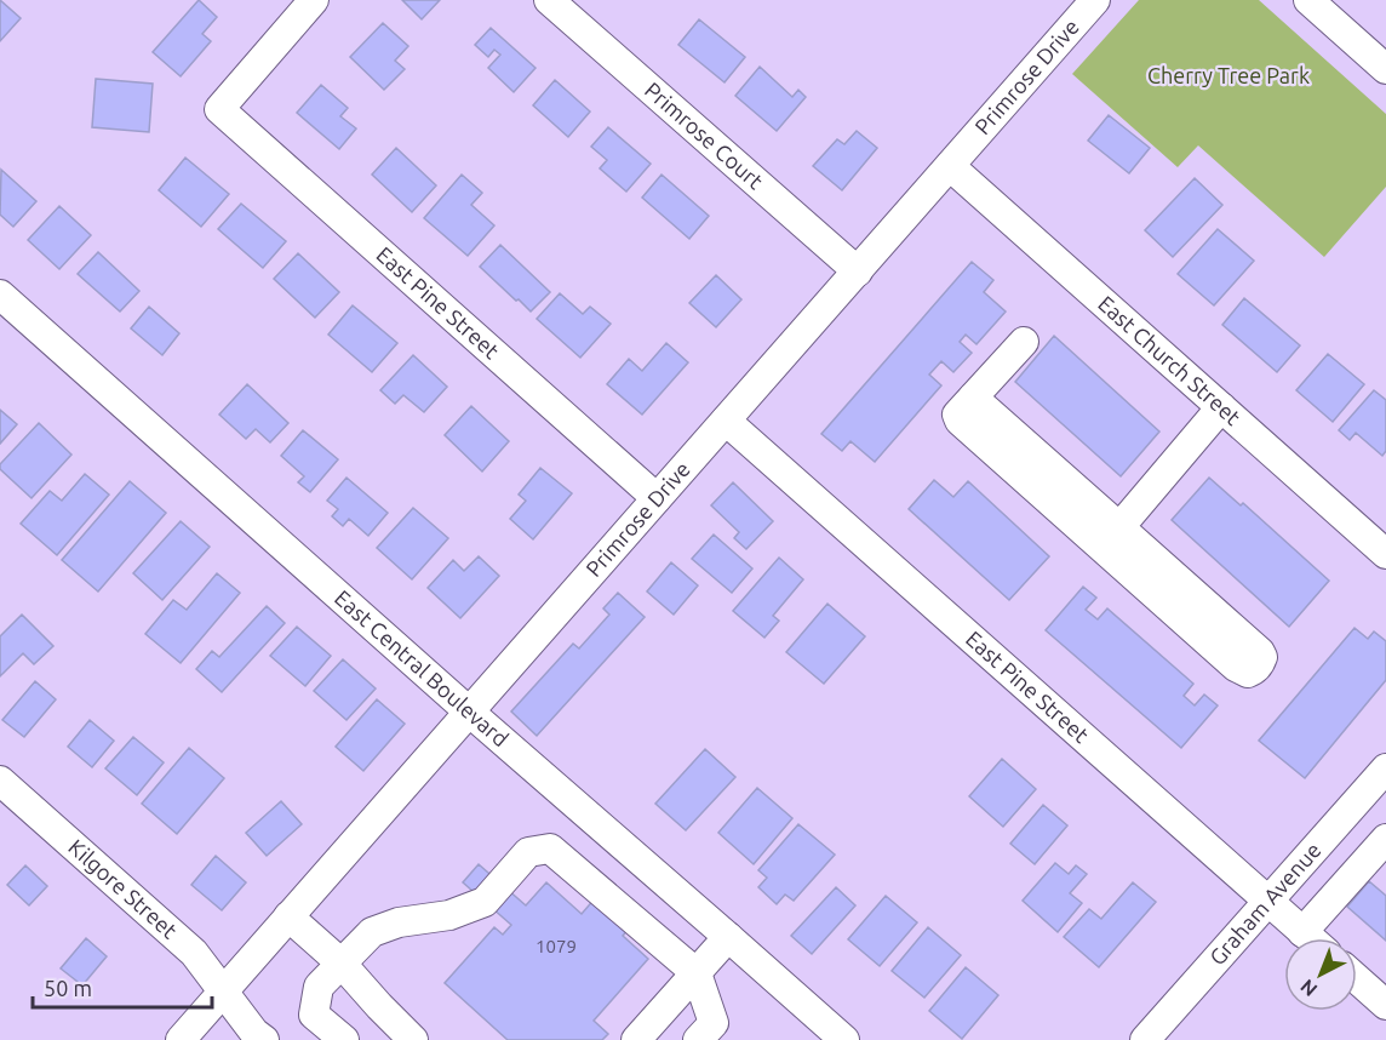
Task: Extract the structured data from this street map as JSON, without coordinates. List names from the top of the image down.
{
  "streets": {
    "street": [
      "Primrose Drive",
      "Primrose Court",
      "East Pine Street",
      "East Church Street",
      "East Central Boulevard",
      "Kilgore Street",
      "Graham Avenue"
    ]
  },
  "crossings": [
    ["Primrose Drive", "Primrose Court"],
    ["Primrose Drive", "East Pine Street"],
    ["Primrose Drive", "East Church Street"],
    ["Primrose Drive", "East Central Boulevard"],
    ["Primrose Drive", "Kilgore Street"],
    ["East Pine Street", "Graham Avenue"]
  ],
  "parks": ["Cherry Tree Park"],
  "house_numbers": ["1079"],
  "scale_bar": "50 m",
  "north": "bottom left"
}
